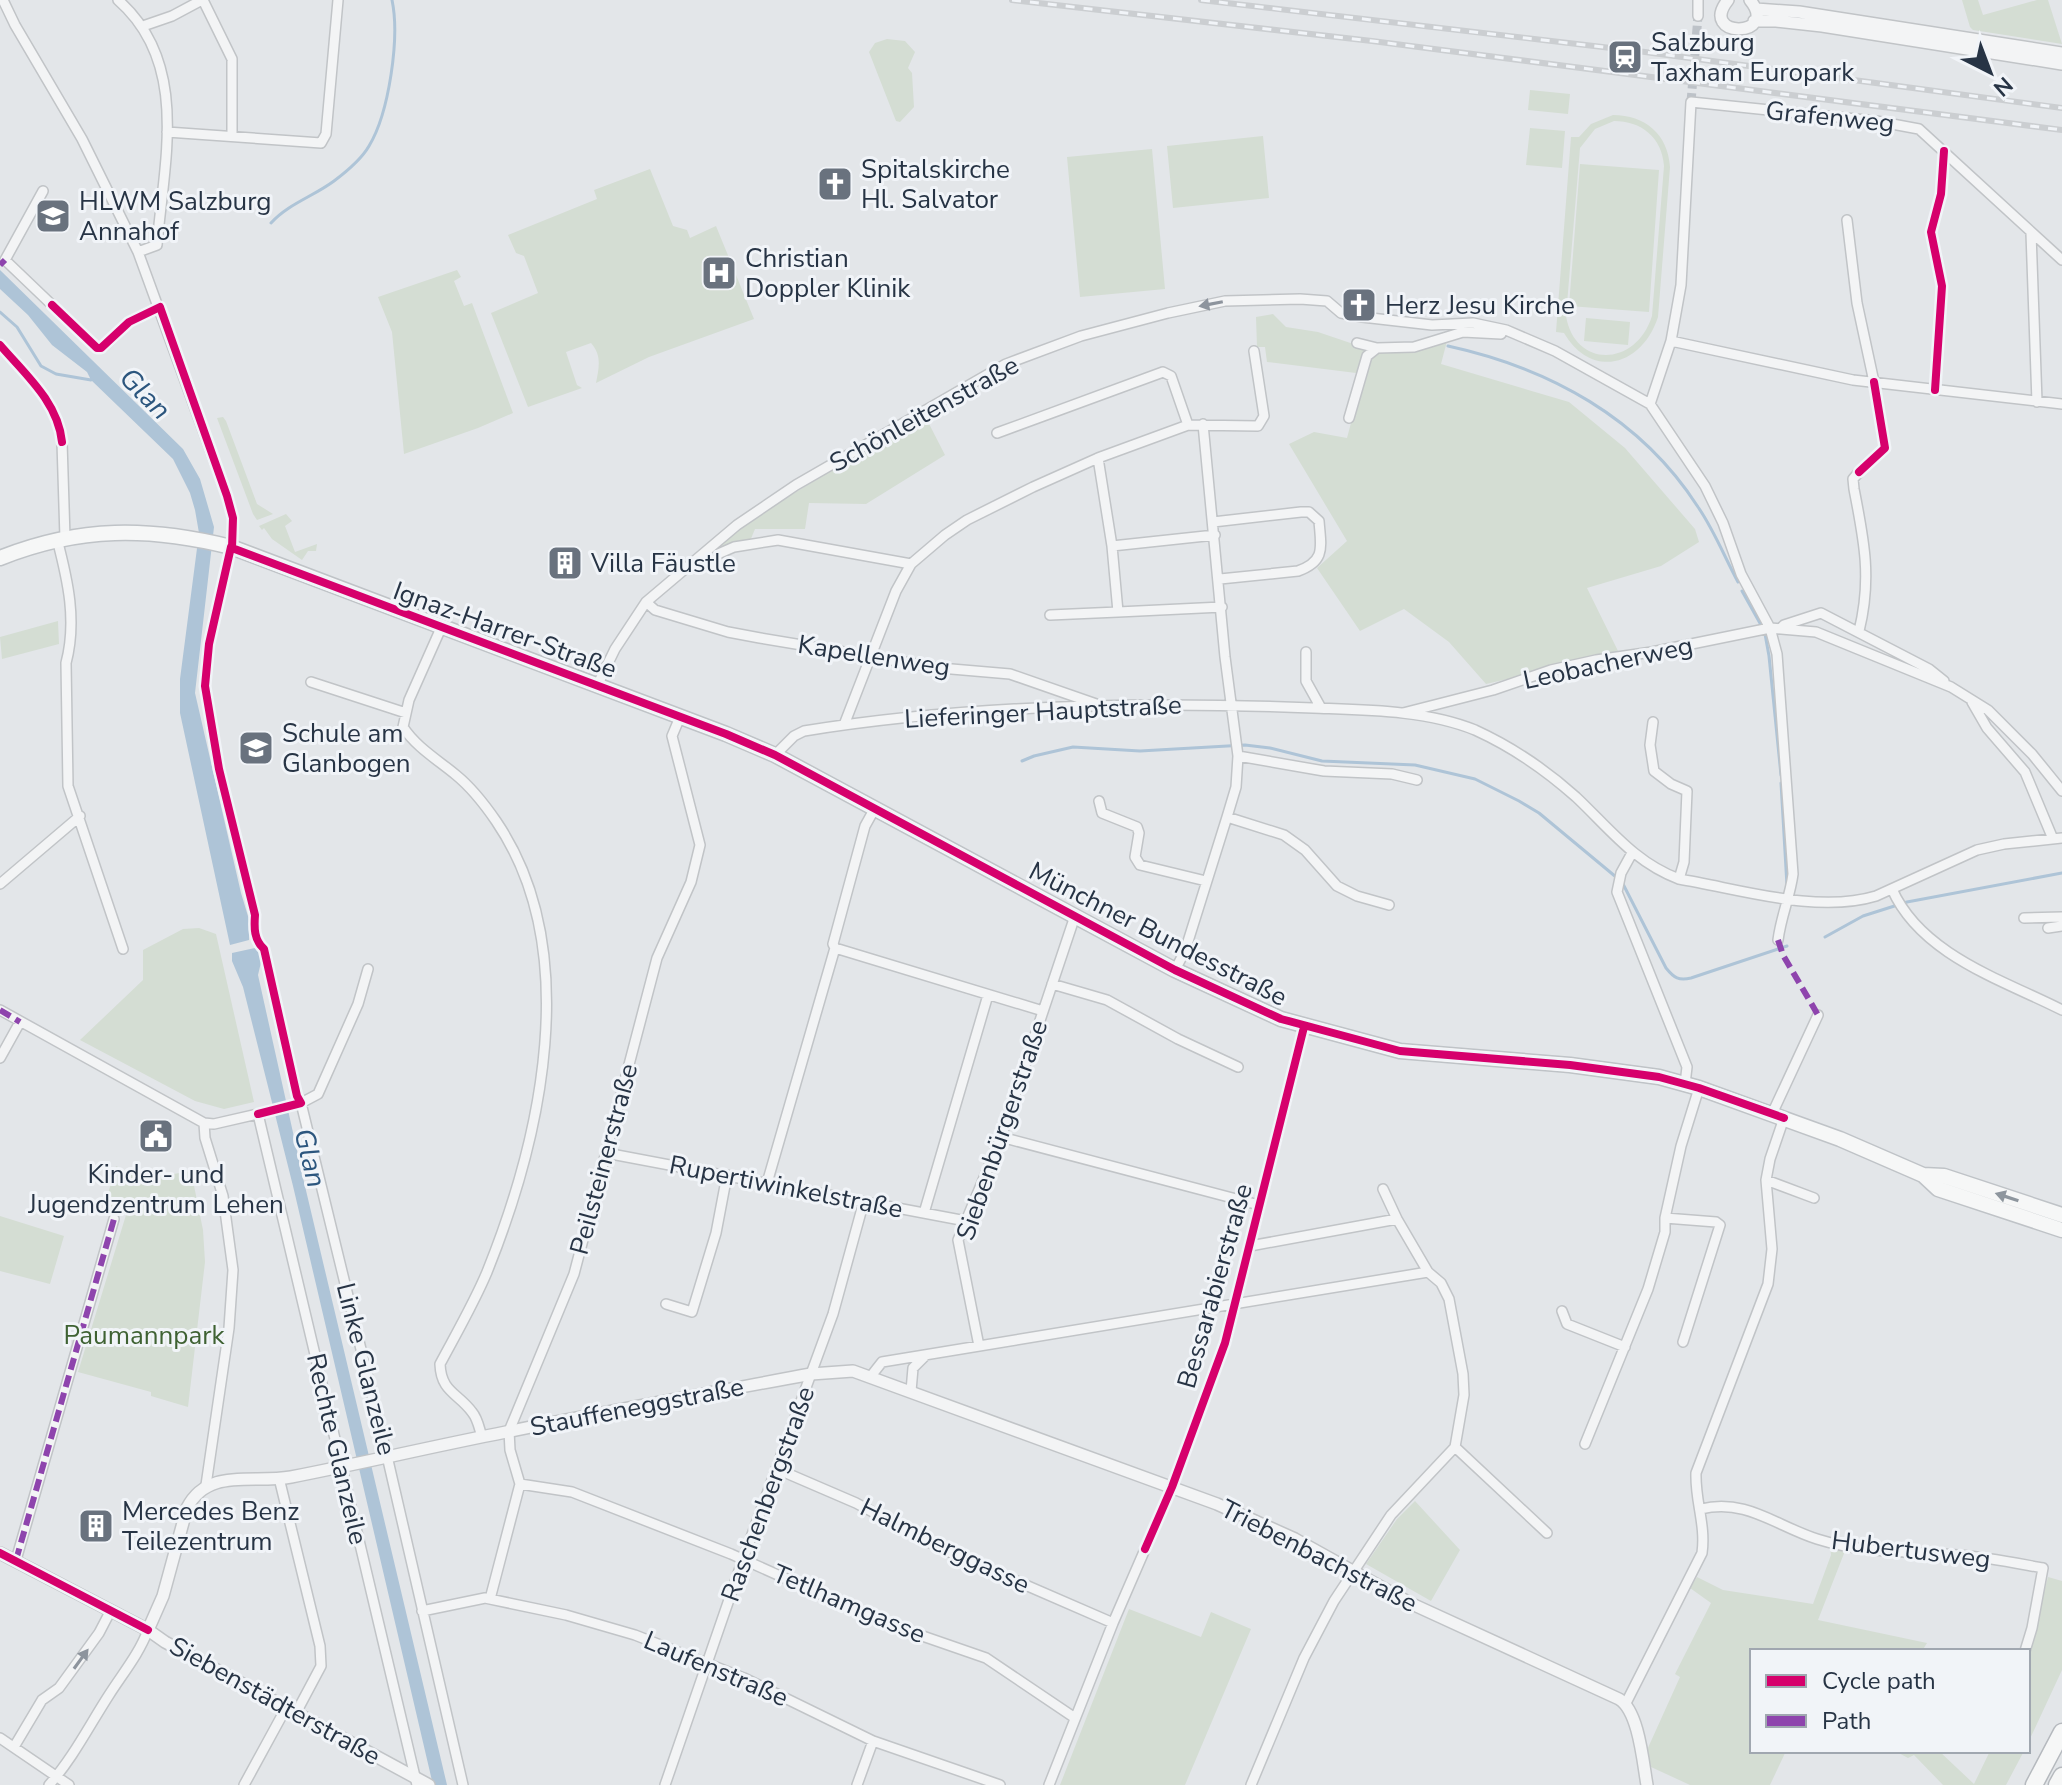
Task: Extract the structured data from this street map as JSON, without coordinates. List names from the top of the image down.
{
  "streets": {
    "main road": ["Ignaz-Harrer-Straße", "Münchner Bundesstraße"],
    "street": [
      "Grafenweg",
      "Schönleitenstraße",
      "Kapellenweg",
      "Leobacherweg",
      "Lieferinger Hauptstraße",
      "Siebenbürgerstraße",
      "Peilsteinerstraße",
      "Rupertiwinkelstraße",
      "Bessarabierstraße",
      "Linke Glanzeile",
      "Stauffeneggstraße",
      "Rechte Glanzeile",
      "Raschenbergstraße",
      "Halmberggasse",
      "Hubertusweg",
      "Triebenbachstraße",
      "Tetlhamgasse",
      "Laufenstraße",
      "Siebenstädterstraße"
    ]
  },
  "crossings": [
    ["Schönleitenstraße", "Ignaz-Harrer-Straße"],
    ["Schönleitenstraße", "Kapellenweg"],
    ["Ignaz-Harrer-Straße", "Lieferinger Hauptstraße"],
    ["Ignaz-Harrer-Straße", "Münchner Bundesstraße"],
    ["Ignaz-Harrer-Straße", "Peilsteinerstraße"],
    ["Kapellenweg", "Lieferinger Hauptstraße"],
    ["Leobacherweg", "Lieferinger Hauptstraße"],
    ["Lieferinger Hauptstraße", "Münchner Bundesstraße"],
    ["Münchner Bundesstraße", "Siebenbürgerstraße"],
    ["Münchner Bundesstraße", "Bessarabierstraße"],
    ["Siebenbürgerstraße", "Rupertiwinkelstraße"],
    ["Peilsteinerstraße", "Rupertiwinkelstraße"],
    ["Peilsteinerstraße", "Stauffeneggstraße"],
    ["Rupertiwinkelstraße", "Raschenbergstraße"],
    ["Bessarabierstraße", "Halmberggasse"],
    ["Bessarabierstraße", "Triebenbachstraße"],
    ["Bessarabierstraße", "Tetlhamgasse"],
    ["Linke Glanzeile", "Stauffeneggstraße"],
    ["Linke Glanzeile", "Laufenstraße"],
    ["Stauffeneggstraße", "Rechte Glanzeile"],
    ["Stauffeneggstraße", "Raschenbergstraße"],
    ["Stauffeneggstraße", "Triebenbachstraße"],
    ["Rechte Glanzeile", "Siebenstädterstraße"],
    ["Raschenbergstraße", "Halmberggasse"],
    ["Raschenbergstraße", "Tetlhamgasse"],
    ["Raschenbergstraße", "Laufenstraße"]
  ],
  "one_way": ["Schönleitenstraße"],
  "water": ["Glan"],
  "parks": ["Paumannpark"],
  "places": {
    "station": ["Salzburg Taxham Europark"],
    "church": ["Spitalskirche Hl. Salvator", "Herz Jesu Kirche"],
    "school or university": ["HLWM Salzburg Annahof", "Schule am Glanbogen"],
    "hospital": ["Christian Doppler Klinik"],
    "building": ["Villa Fäustle", "Mercedes Benz Teilezentrum"],
    "public building": ["Kinder- und Jugendzentrum Lehen"]
  },
  "legend": ["Cycle path", "Path"],
  "north": "bottom right"
}
